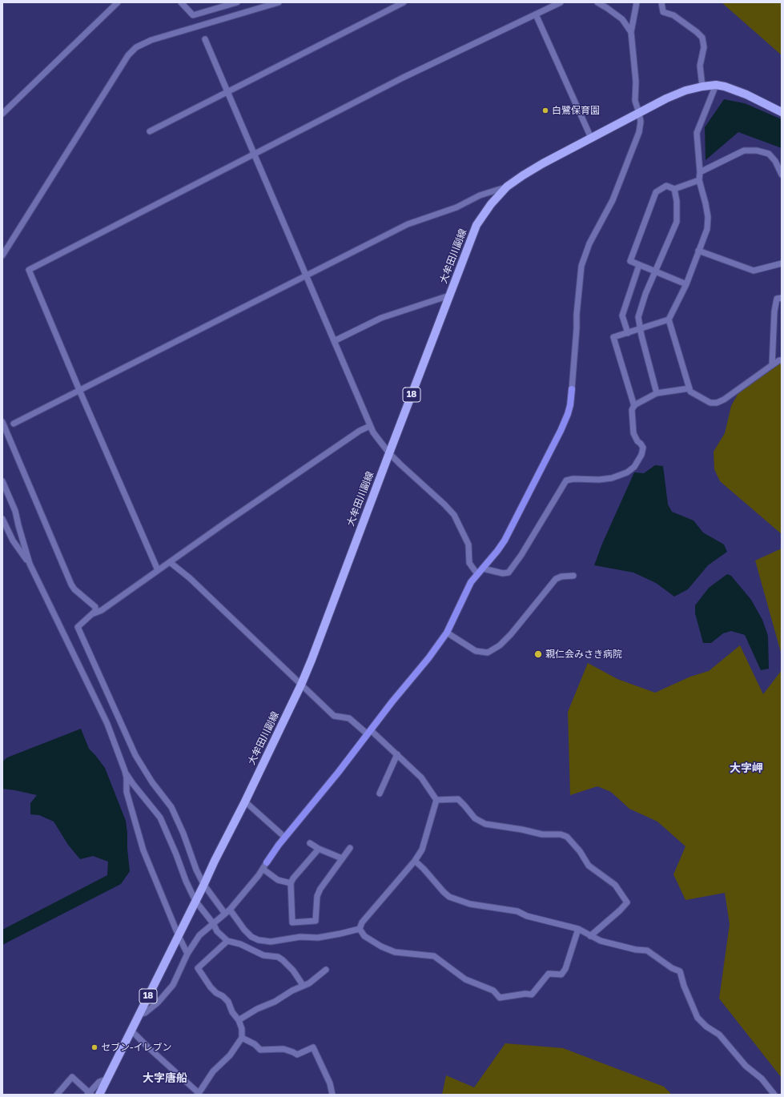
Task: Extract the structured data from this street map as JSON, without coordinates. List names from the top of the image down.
{
  "streets": {
    "main road": ["大牟田川副線", "18"]
  },
  "districts": ["大字岬", "大字唐船"],
  "places": ["白鷺保育園", "親仁会みさき病院", "セブン-イレブン"]
}
